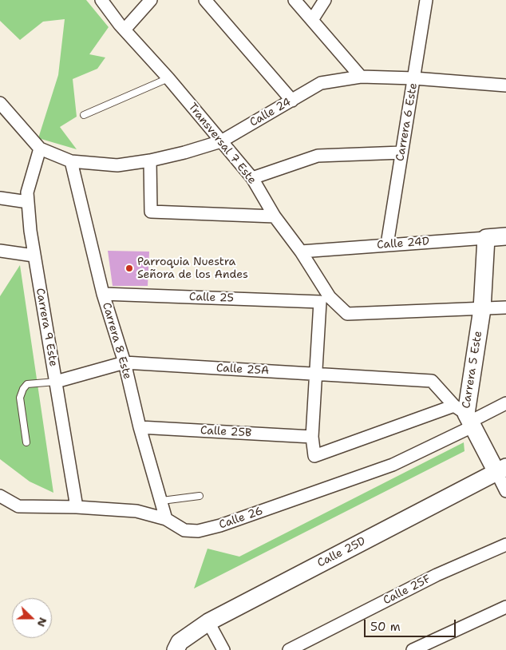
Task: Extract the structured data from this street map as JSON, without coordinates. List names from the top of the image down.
{
  "streets": {
    "main road": ["Calle 24D", "Carrera 5 Este", "Calle 25D"],
    "street": [
      "Calle 24",
      "Carrera 6 Este",
      "Transversal 7 Este",
      "Calle 25",
      "Carrera 9 Este",
      "Carrera 8 Este",
      "Calle 25A",
      "Calle 25B",
      "Calle 26",
      "Calle 25F"
    ]
  },
  "crossings": [
    ["Calle 24", "Carrera 6 Este"],
    ["Calle 24", "Transversal 7 Este"],
    ["Calle 24", "Carrera 9 Este"],
    ["Calle 24", "Carrera 8 Este"],
    ["Carrera 6 Este", "Calle 24D"],
    ["Transversal 7 Este", "Calle 24D"],
    ["Transversal 7 Este", "Calle 25"],
    ["Transversal 7 Este", "Carrera 5 Este"],
    ["Calle 24D", "Carrera 5 Este"],
    ["Calle 25", "Carrera 8 Este"],
    ["Carrera 9 Este", "Calle 25A"],
    ["Carrera 9 Este", "Calle 26"],
    ["Carrera 8 Este", "Calle 25A"],
    ["Carrera 8 Este", "Calle 25B"],
    ["Carrera 8 Este", "Calle 26"],
    ["Calle 25A", "Carrera 5 Este"],
    ["Calle 25A", "Calle 26"],
    ["Carrera 5 Este", "Calle 26"]
  ],
  "places": ["Parroquia Nuestra Señora de los Andes"],
  "scale_bar": "50 m",
  "north": "right"
}
